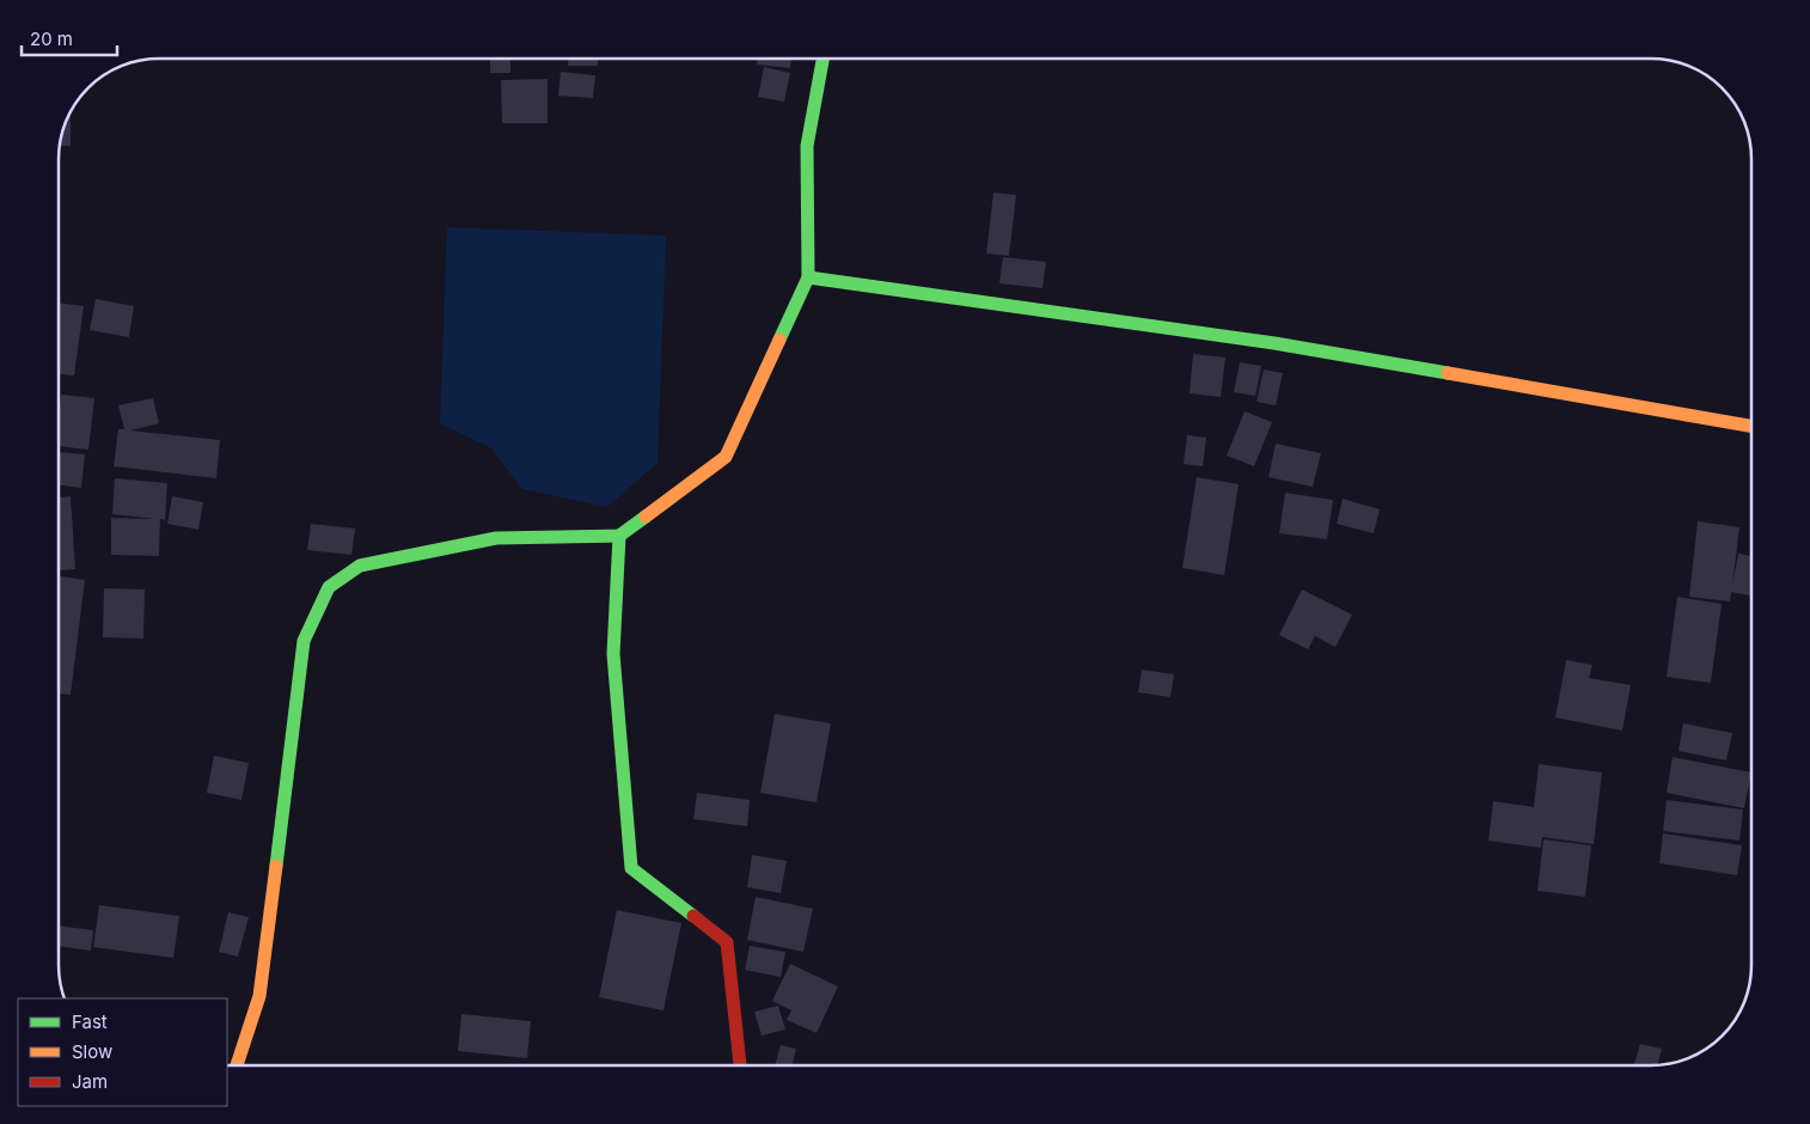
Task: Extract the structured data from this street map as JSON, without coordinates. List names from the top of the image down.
{
  "legend": ["Fast", "Slow", "Jam"],
  "scale_bar": "20 m"
}
